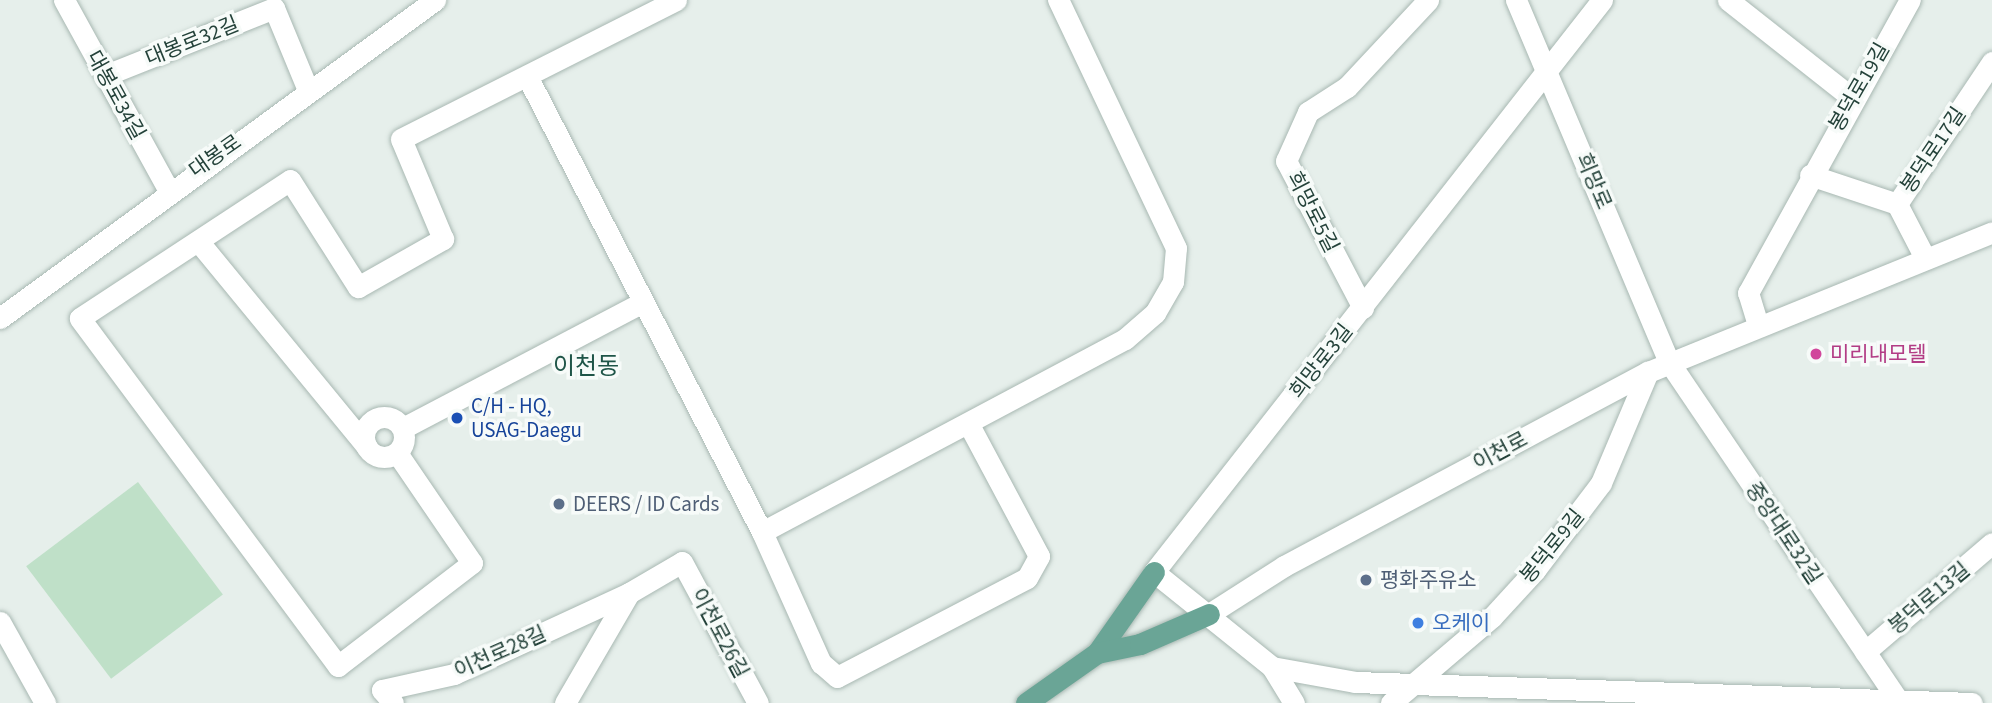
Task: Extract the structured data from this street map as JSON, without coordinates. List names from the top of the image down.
{
  "streets": {
    "main road": ["희망로3길", "이천로"],
    "street": [
      "대봉로32길",
      "봉덕로19길",
      "대봉로34길",
      "봉덕로17길",
      "대봉로",
      "희망로",
      "희망로5길",
      "중앙대로32길",
      "봉덕로9길",
      "봉덕로13길",
      "이천로26길",
      "이천로28길"
    ]
  },
  "crossings": [
    ["대봉로32길", "대봉로34길"],
    ["대봉로32길", "대봉로"],
    ["봉덕로19길", "이천로"],
    ["대봉로34길", "대봉로"],
    ["희망로", "희망로3길"],
    ["희망로", "이천로"],
    ["희망로", "중앙대로32길"],
    ["희망로5길", "희망로3길"],
    ["희망로3길", "이천로"],
    ["이천로", "중앙대로32길"],
    ["이천로", "봉덕로9길"],
    ["중앙대로32길", "봉덕로13길"],
    ["이천로26길", "이천로28길"]
  ],
  "districts": ["이천동"],
  "places": [
    "미리내모텔",
    "C/H - HQ, USAG-Daegu",
    "DEERS / ID Cards",
    "평화주유소",
    "오케이"
  ]
}
